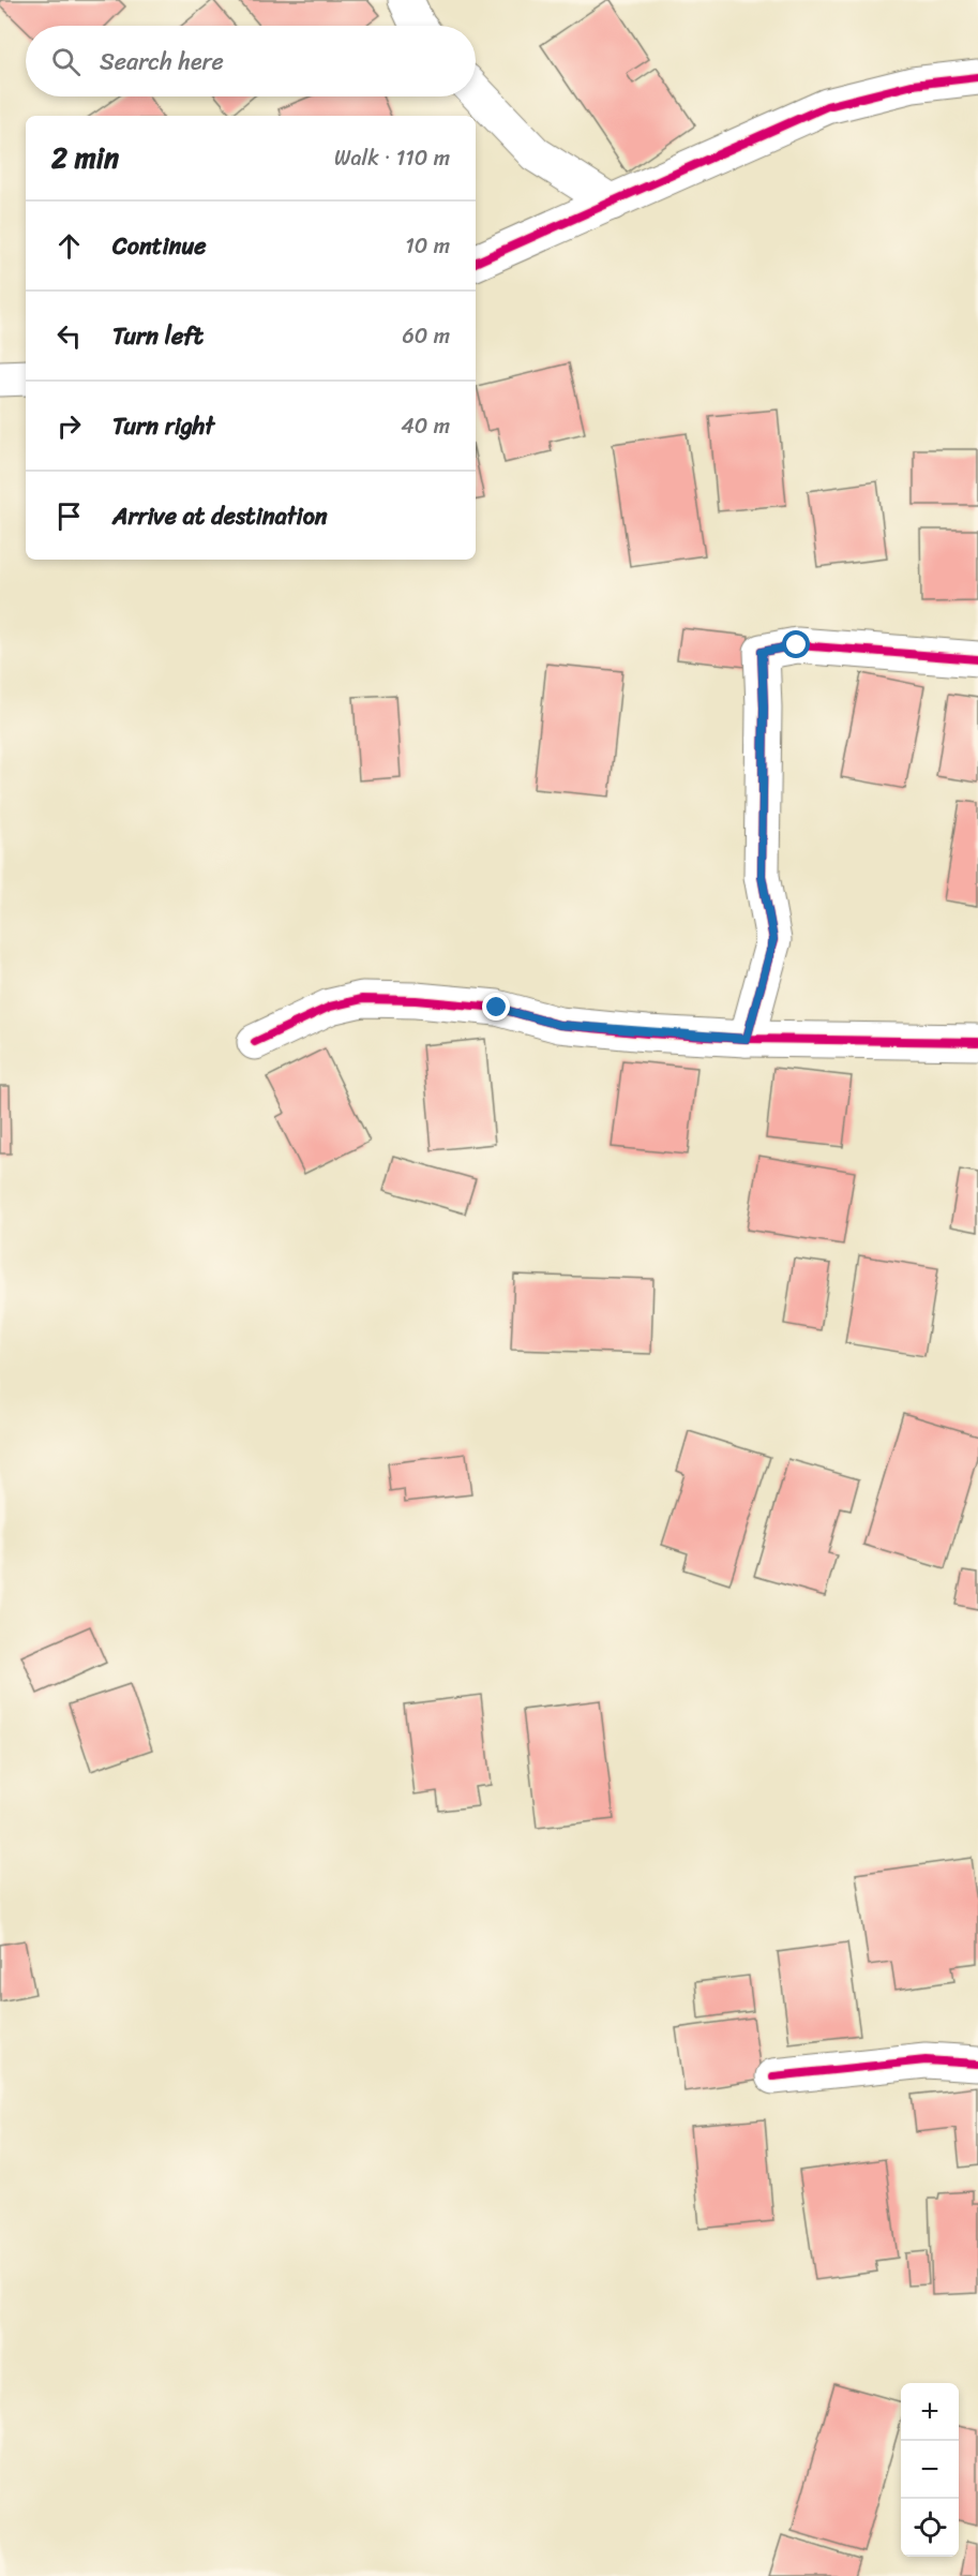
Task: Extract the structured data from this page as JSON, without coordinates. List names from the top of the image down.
{
  "page": {
    "search": "Search here",
    "heading": ["2 min", "Walk · 110 m"],
    "list": [
      ["Continue", "10 m"],
      ["Turn left", "60 m"],
      ["Turn right", "40 m"],
      "Arrive at destination"
    ],
    "map_buttons": ["+", "−"]
  }
}
